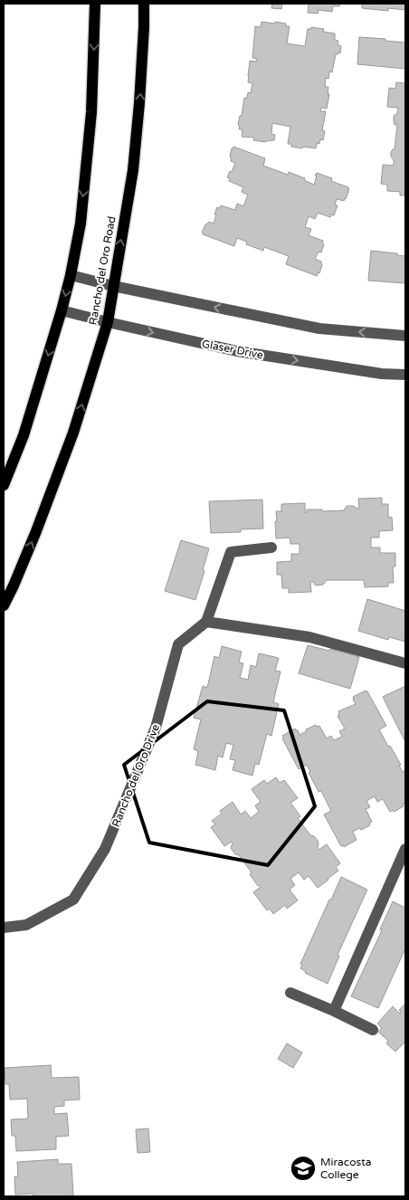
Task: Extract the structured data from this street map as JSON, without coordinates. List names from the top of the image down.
{
  "streets": {
    "main road": ["Rancho del Oro Road"],
    "street": ["Glaser Drive", "Rancho del Oro Drive"]
  },
  "crossings": [
    ["Rancho del Oro Road", "Glaser Drive"]
  ],
  "places": {
    "school or university": ["Miracosta College"]
  }
}
